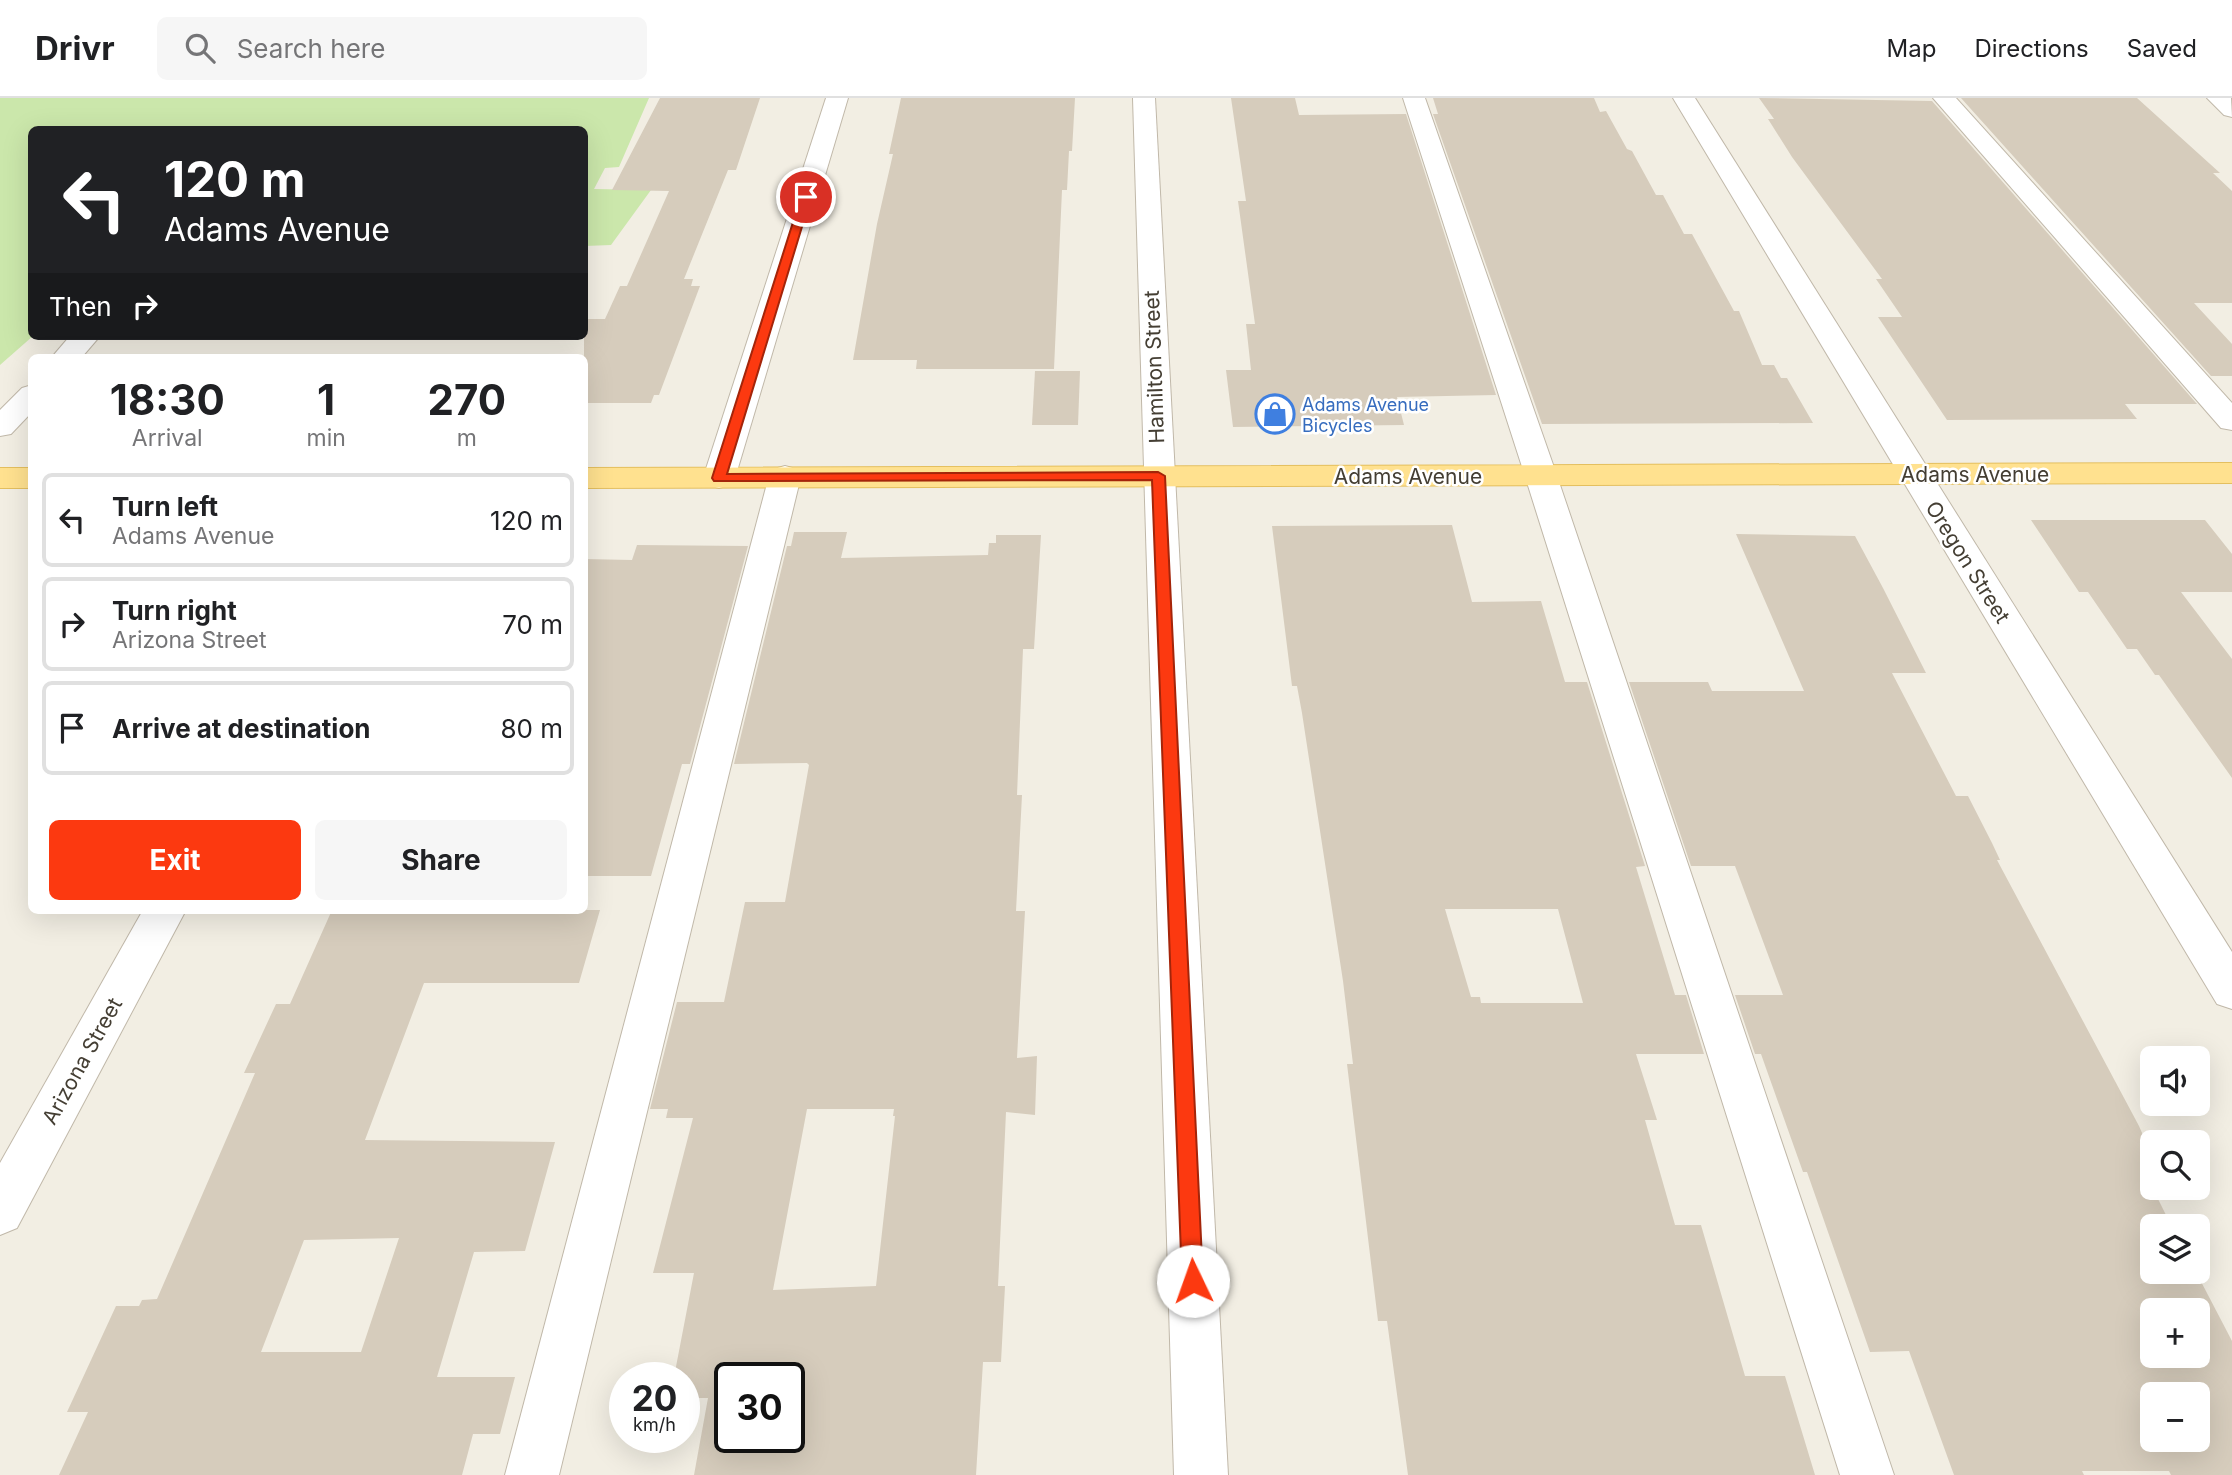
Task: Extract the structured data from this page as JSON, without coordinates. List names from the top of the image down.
{
  "streets": {
    "main road": ["Adams Avenue"],
    "street": ["Hamilton Street", "Oregon Street", "Arizona Street"]
  },
  "crossings": [
    ["Hamilton Street", "Adams Avenue"],
    ["Adams Avenue", "Oregon Street"]
  ],
  "places": {
    "shop": ["Adams Avenue Bicycles"]
  },
  "page": {
    "header": "Drivr",
    "search": "Search here",
    "nav": ["Map", "Directions", "Saved"],
    "turn": ["120 m", "Adams Avenue"],
    "then": "Then",
    "eta": [
      "18:30",
      "Arrival",
      "1",
      "min",
      "270",
      "m"
    ],
    "list": [
      {
        "name": "Turn left",
        "note": "Adams Avenue",
        "value": "120 m"
      },
      {
        "name": "Turn right",
        "note": "Arizona Street",
        "value": "70 m"
      },
      {
        "name": "Arrive at destination",
        "value": "80 m"
      }
    ],
    "buttons": ["Exit", "Share"],
    "map_buttons": ["+", "−"],
    "speed": "20 km/h",
    "limit": "30"
  }
}
